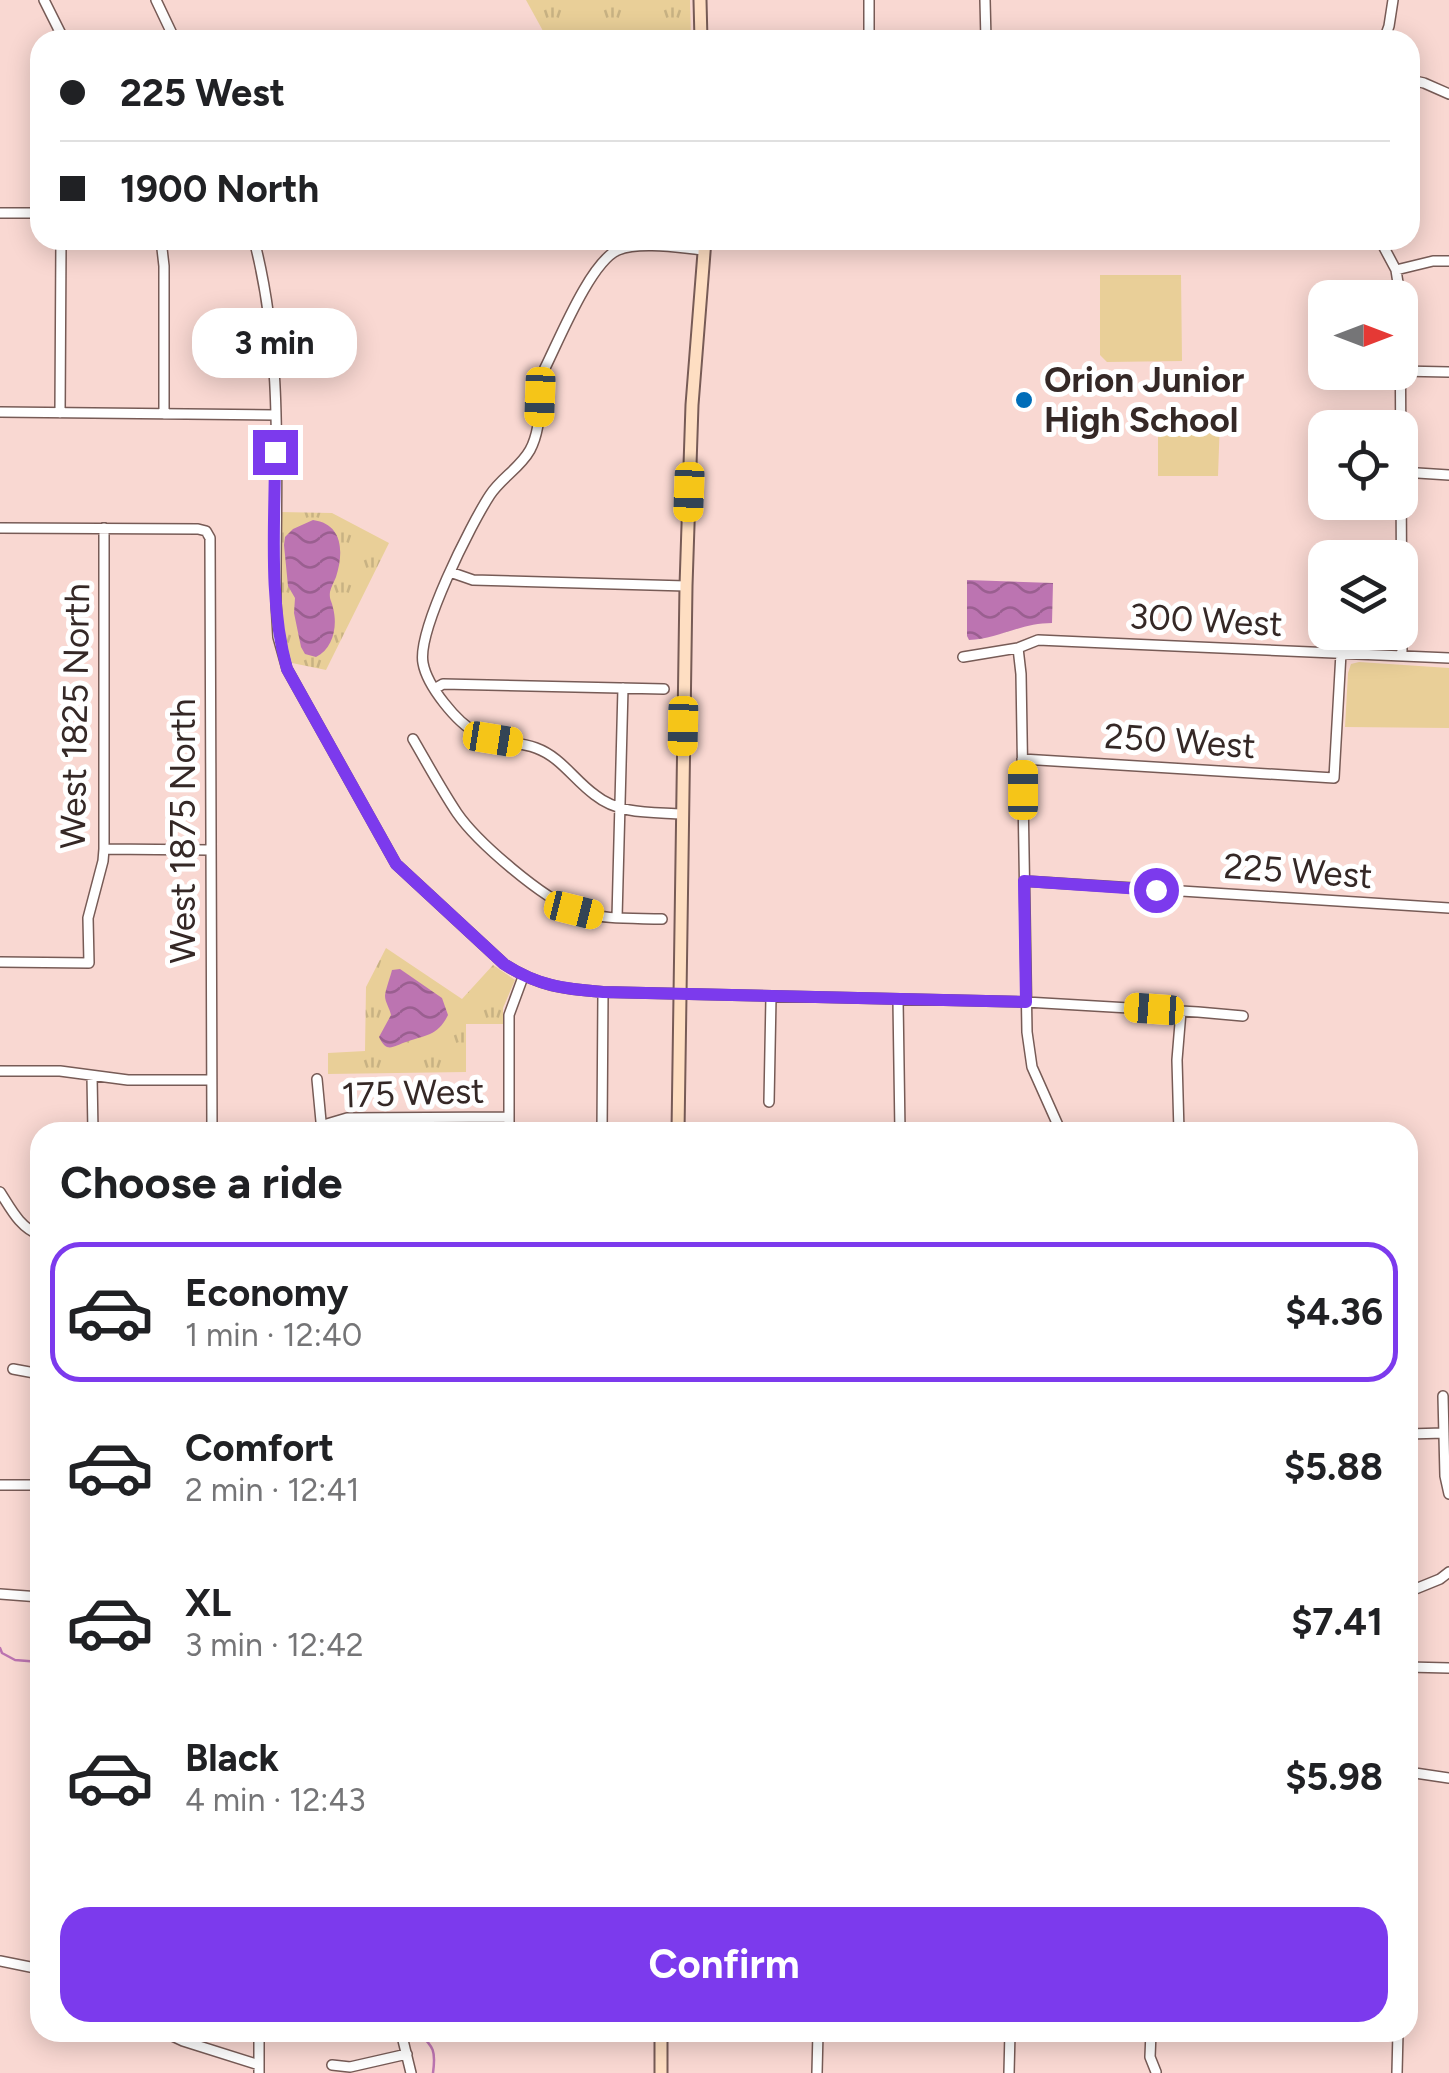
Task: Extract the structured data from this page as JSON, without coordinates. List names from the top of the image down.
{
  "streets": {
    "street": [
      "300 West",
      "West 1825 North",
      "250 West",
      "West 1875 North",
      "225 West",
      "175 West"
    ]
  },
  "crossings": [
    ["300 West", "250 West"],
    ["West 1825 North", "West 1875 North"]
  ],
  "places": ["Orion Junior High School"],
  "north": "right",
  "page": {
    "banner": ["225 West", "1900 North"],
    "bubble": "3 min",
    "heading": "Choose a ride",
    "list": [
      {
        "name": "Economy",
        "note": "1 min · 12:40",
        "value": "$4.36"
      },
      {
        "name": "Comfort",
        "note": "2 min · 12:41",
        "value": "$5.88"
      },
      {
        "name": "XL",
        "note": "3 min · 12:42",
        "value": "$7.41"
      },
      {
        "name": "Black",
        "note": "4 min · 12:43",
        "value": "$5.98"
      }
    ],
    "buttons": "Confirm"
  }
}
